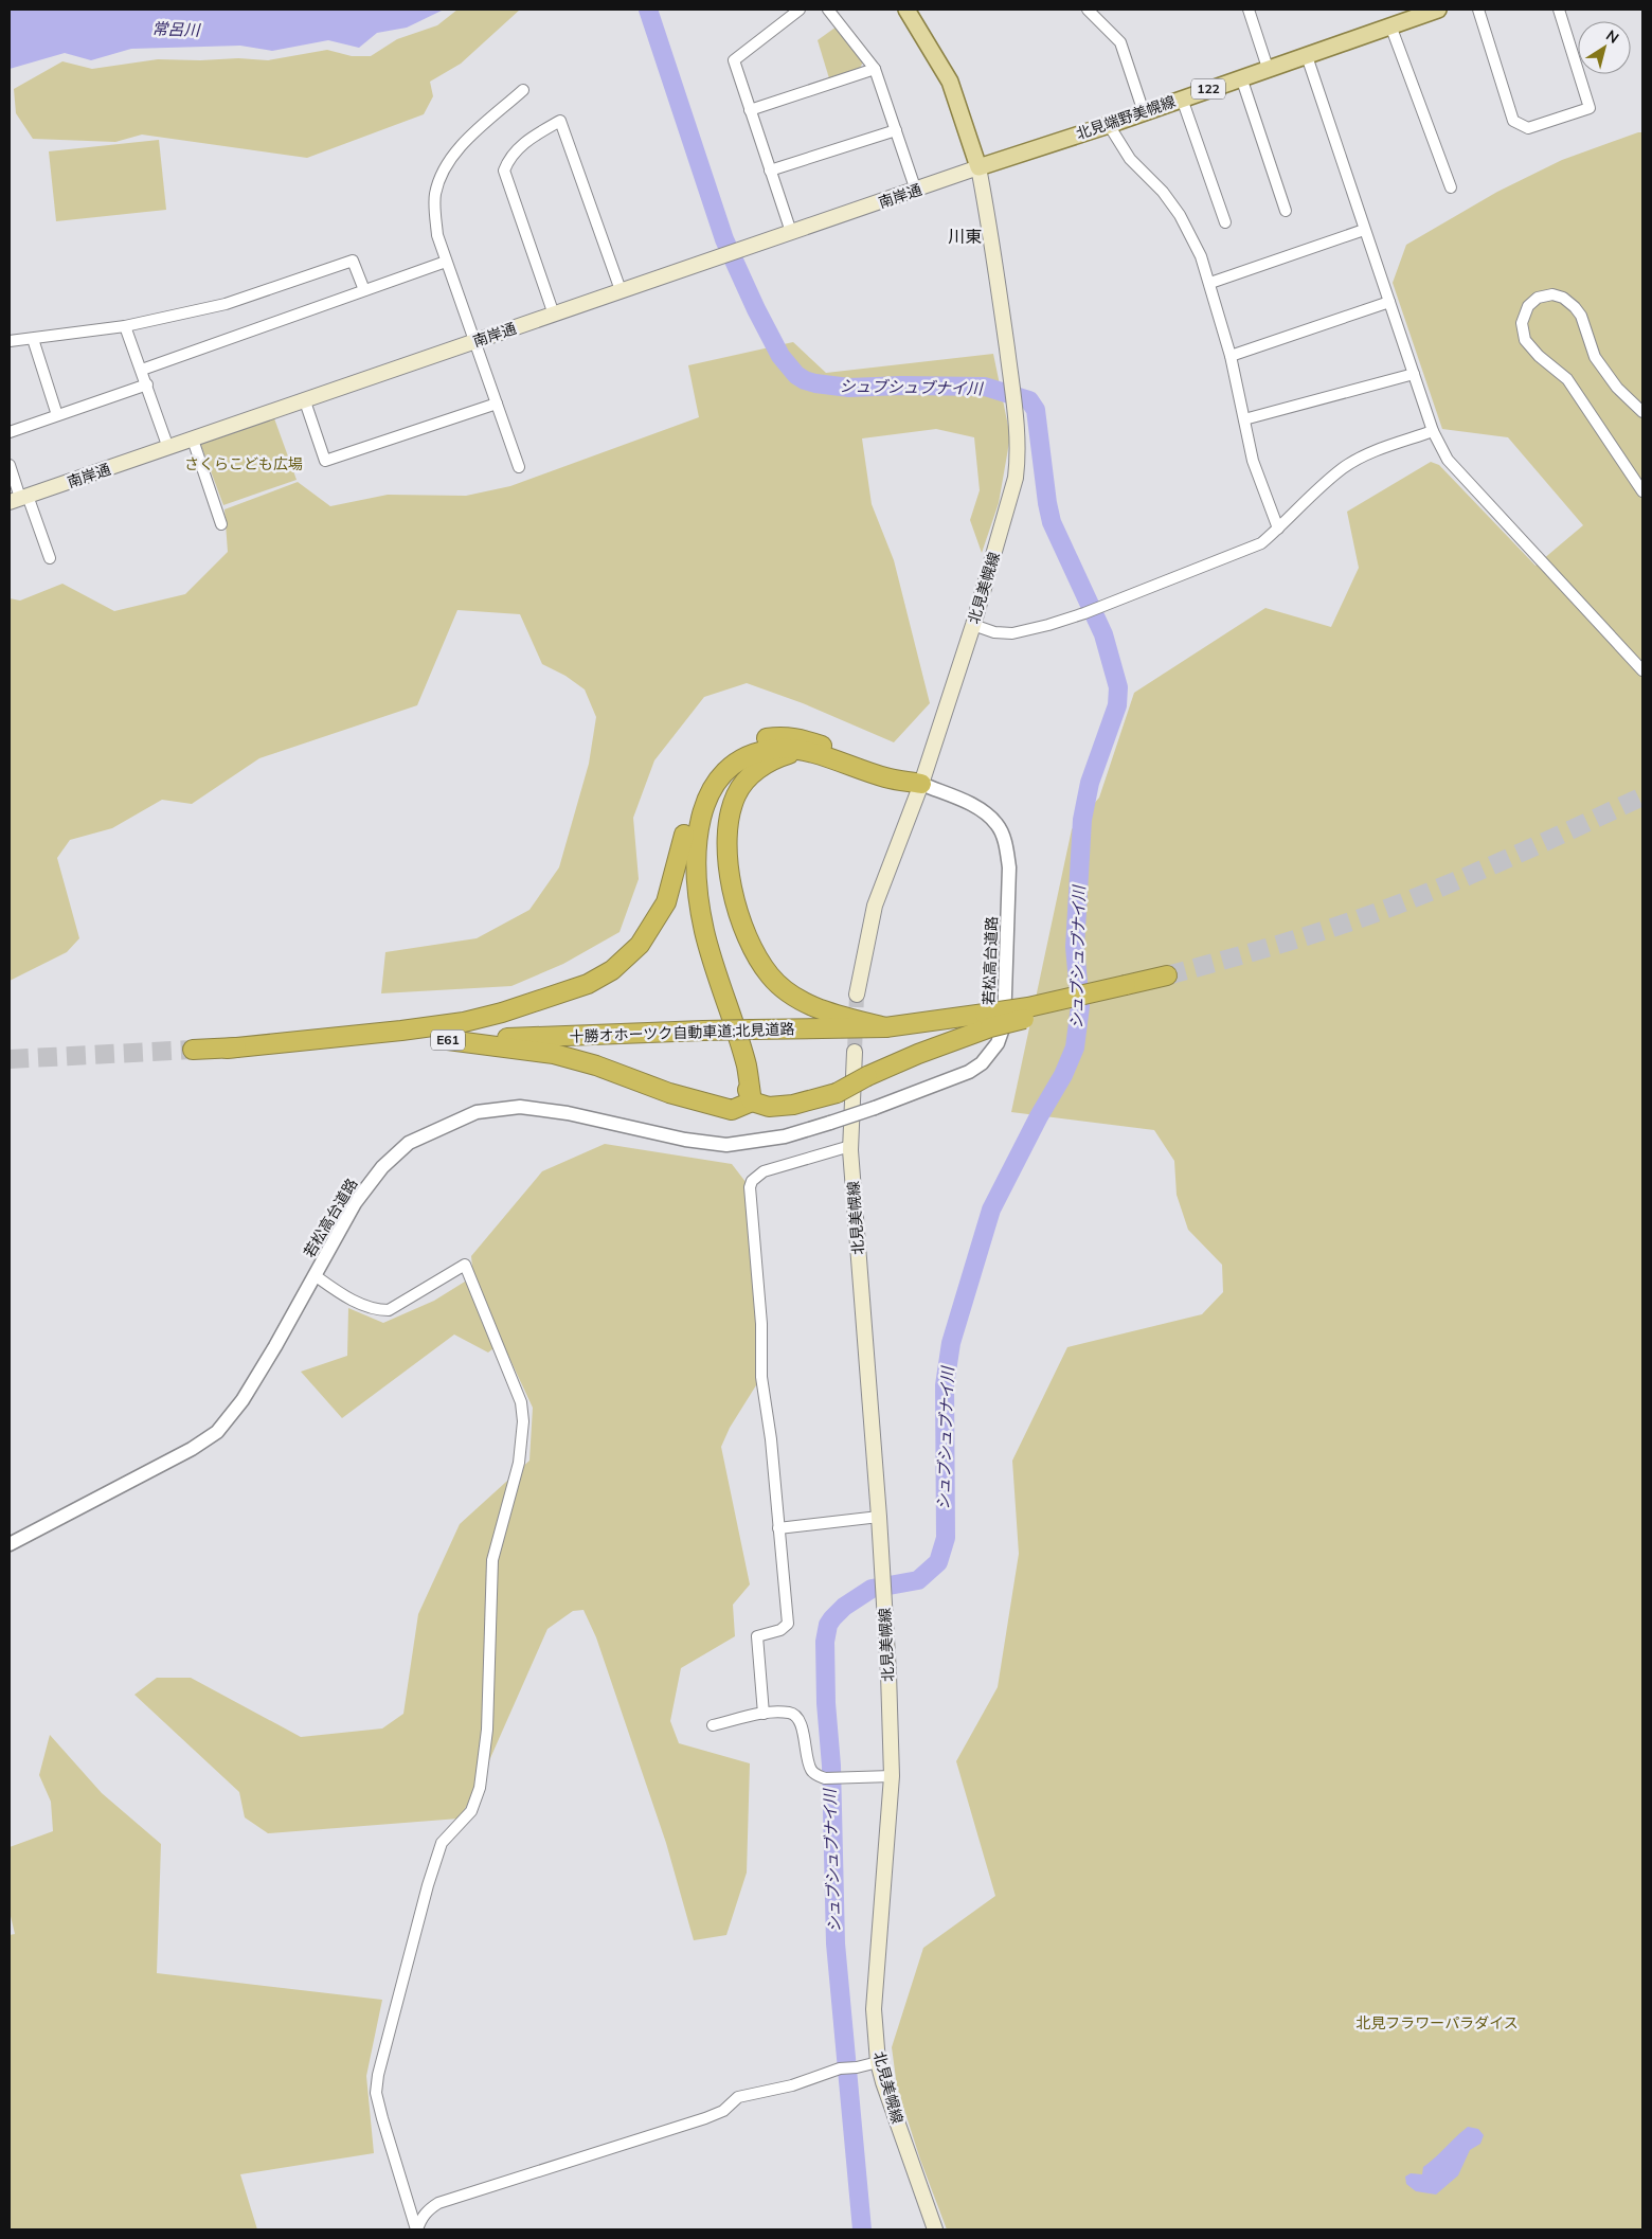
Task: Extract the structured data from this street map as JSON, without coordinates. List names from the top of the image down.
{
  "streets": {
    "highway": ["十勝オホーツク自動車道;北見道路", "E61"],
    "main road": [
      "122",
      "北見端野美幌線",
      "南岸通",
      "北見美幌線"
    ],
    "street": ["若松高台道路"]
  },
  "crossings": [
    ["北見端野美幌線", "南岸通"],
    ["北見端野美幌線", "北見美幌線"],
    ["南岸通", "北見美幌線"],
    ["北見美幌線", "若松高台道路"]
  ],
  "districts": ["川東"],
  "water": ["常呂川", "シュブシュブナイ川"],
  "parks": ["さくらこども広場", "北見フラワーパラダイス"],
  "north": "top right"
}
